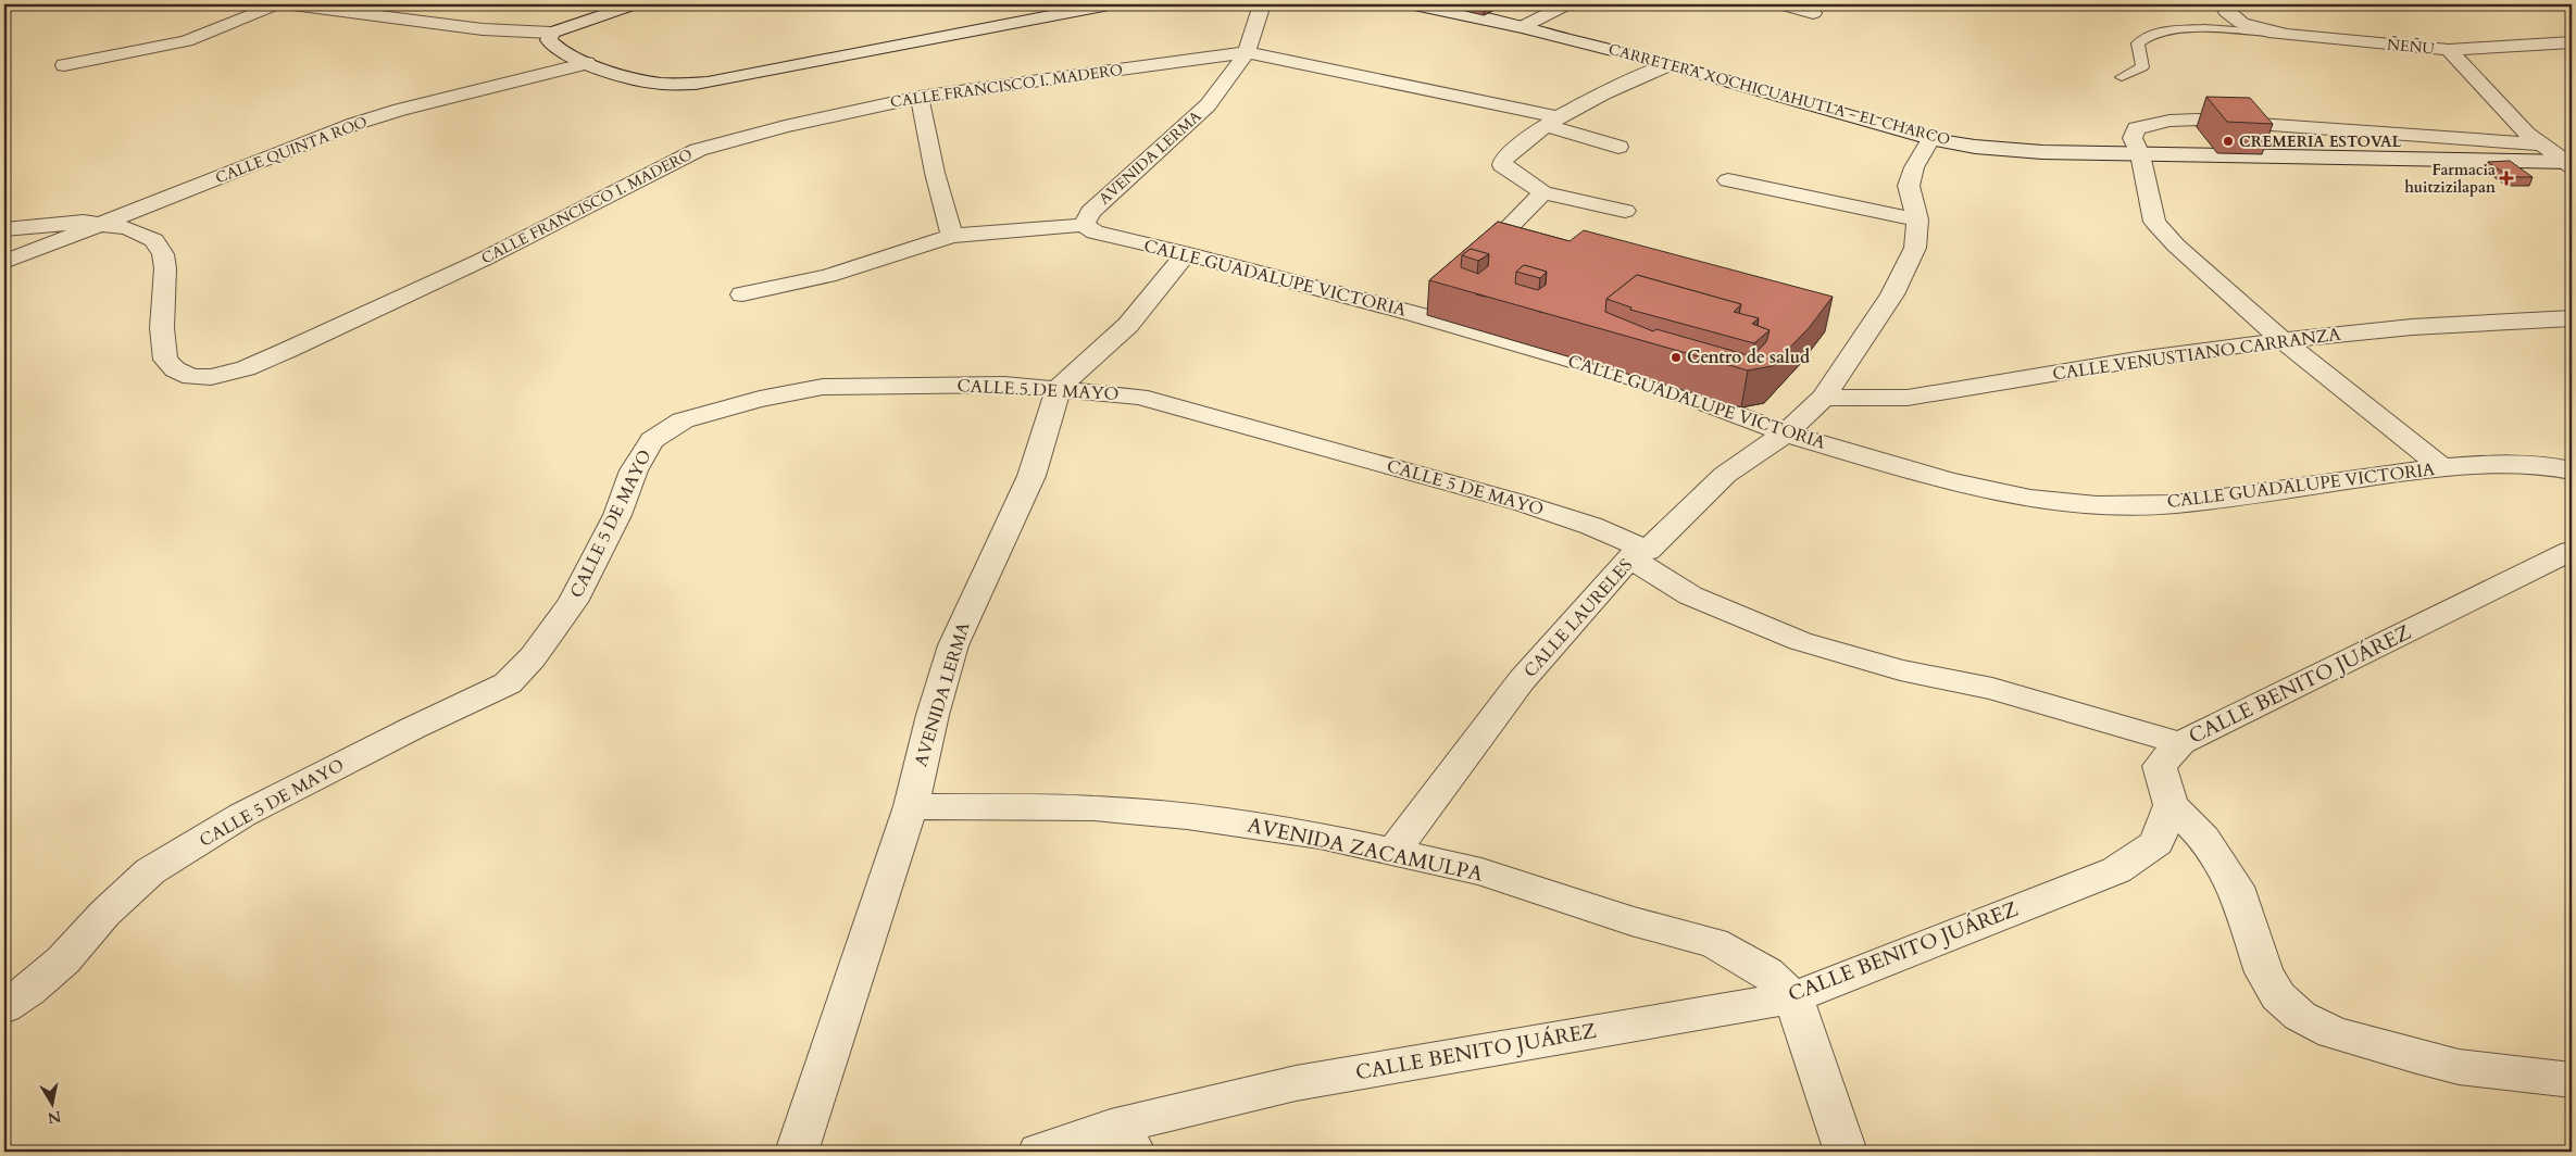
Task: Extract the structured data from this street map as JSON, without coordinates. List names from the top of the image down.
{
  "streets": {
    "street": [
      "ÑEÑU",
      "CALLE FRANCISCO I. MADERO",
      "CARRETERA XOCHICUAHUTLA - EL CHARCO",
      "CALLE QUINTA ROO",
      "AVENIDA LERMA",
      "CALLE GUADALUPE VICTORIA",
      "CALLE VENUSTIANO CARRANZA",
      "CALLE 5 DE MAYO",
      "CALLE LAURELES",
      "CALLE BENITO JUÁREZ",
      "AVENIDA ZACAMULPA"
    ]
  },
  "crossings": [
    ["ÑEÑU", "CARRETERA XOCHICUAHUTLA - EL CHARCO"],
    ["CALLE FRANCISCO I. MADERO", "CALLE QUINTA ROO"],
    ["CALLE FRANCISCO I. MADERO", "AVENIDA LERMA"],
    ["CARRETERA XOCHICUAHUTLA - EL CHARCO", "CALLE LAURELES"],
    ["AVENIDA LERMA", "CALLE GUADALUPE VICTORIA"],
    ["AVENIDA LERMA", "CALLE 5 DE MAYO"],
    ["AVENIDA LERMA", "AVENIDA ZACAMULPA"],
    ["CALLE GUADALUPE VICTORIA", "CALLE LAURELES"],
    ["CALLE VENUSTIANO CARRANZA", "CALLE LAURELES"],
    ["CALLE 5 DE MAYO", "CALLE LAURELES"],
    ["CALLE 5 DE MAYO", "CALLE BENITO JUÁREZ"],
    ["CALLE LAURELES", "AVENIDA ZACAMULPA"],
    ["CALLE BENITO JUÁREZ", "AVENIDA ZACAMULPA"]
  ],
  "places": {
    "other": ["CREMERIA ESTOVAL", "Centro de salud"],
    "health": ["Farmacia huitzizilapan"]
  },
  "north": "bottom"
}
